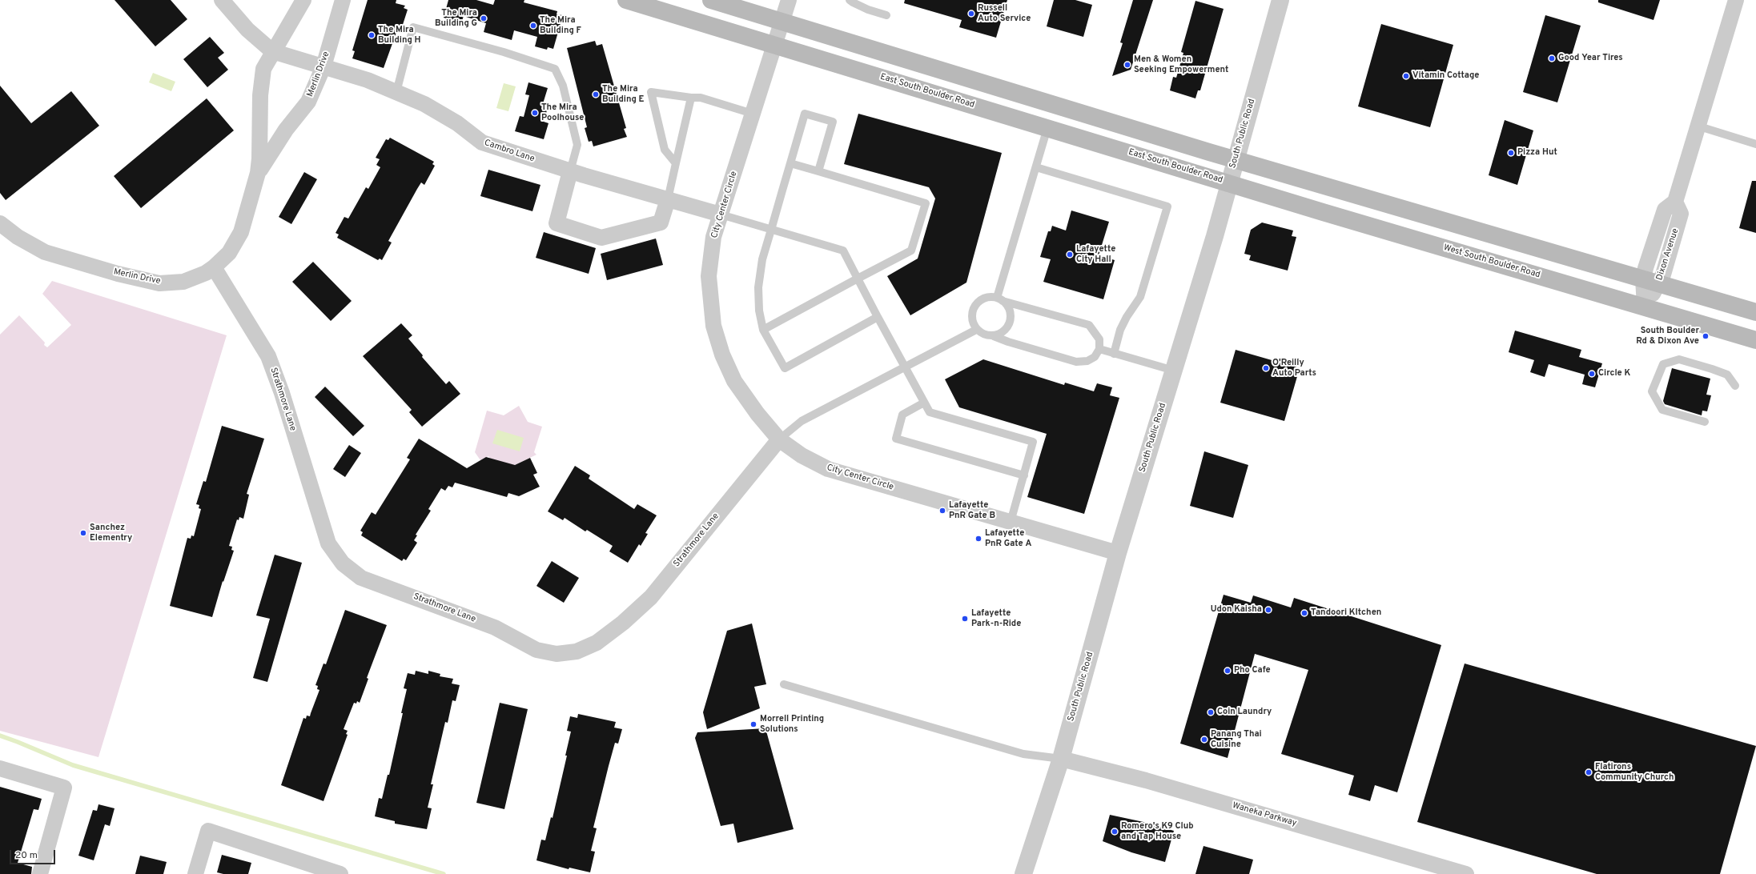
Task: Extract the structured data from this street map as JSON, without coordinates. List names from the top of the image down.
{
  "streets": {
    "main road": ["East South Boulder Road", "West South Boulder Road"],
    "street": [
      "Merlin Drive",
      "South Public Road",
      "Cambro Lane",
      "City Center Circle",
      "Dixon Avenue",
      "Strathmore Lane",
      "Waneka Parkway"
    ]
  },
  "crossings": [
    ["Merlin Drive", "Cambro Lane"],
    ["Merlin Drive", "Strathmore Lane"],
    ["East South Boulder Road", "South Public Road"],
    ["East South Boulder Road", "City Center Circle"],
    ["East South Boulder Road", "West South Boulder Road"],
    ["South Public Road", "City Center Circle"],
    ["South Public Road", "West South Boulder Road"],
    ["South Public Road", "Waneka Parkway"],
    ["Cambro Lane", "City Center Circle"],
    ["City Center Circle", "Strathmore Lane"],
    ["Dixon Avenue", "West South Boulder Road"]
  ],
  "places": [
    "Russell Auto Service",
    "The Mira Building G",
    "The Mira Building F",
    "The Mira Building H",
    "Good Year Tires",
    "Men & Women Seeking Empowerment",
    "Vitamin Cottage",
    "The Mira Building E",
    "The Mira Poolhouse",
    "Pizza Hut",
    "Lafayette City Hall",
    "South Boulder Rd & Dixon Ave",
    "O'Reilly Auto Parts",
    "Circle K",
    "Lafayette PnR Gate B",
    "Sanchez Elementry",
    "Lafayette PnR Gate A",
    "Udon Kaisha",
    "Tandoori KItchen",
    "Lafayette Park-n-Ride",
    "Pho Cafe",
    "Coin Laundry",
    "Morrell Printing Solutions",
    "Panang Thai Cuisine",
    "Flatirons Community Church",
    "Romero's K9 Club and Tap House"
  ],
  "scale_bar": "20 m"
}
